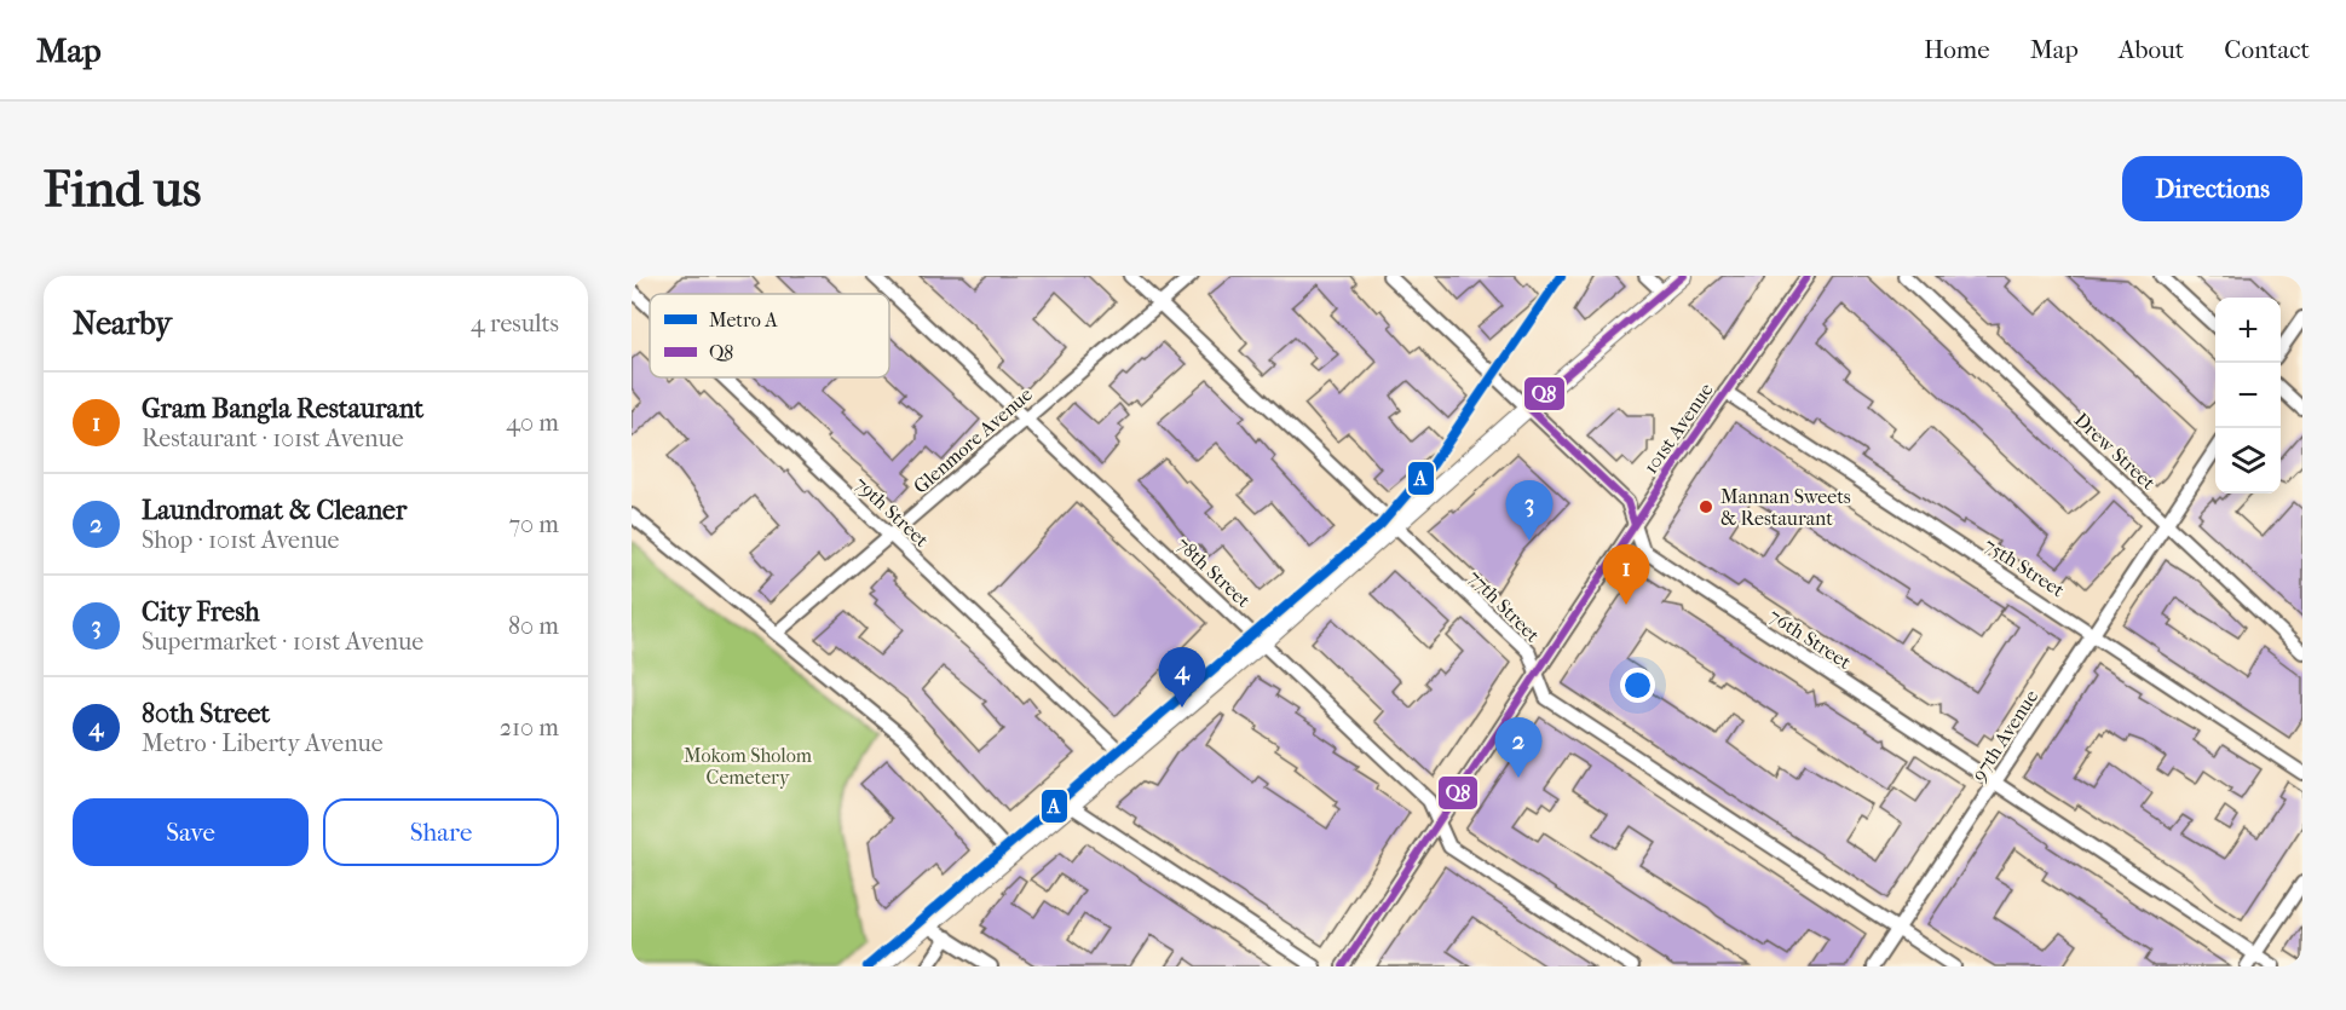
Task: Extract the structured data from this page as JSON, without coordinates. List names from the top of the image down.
{
  "streets": {
    "street": [
      "101st Avenue",
      "Glenmore Avenue",
      "Drew Street",
      "79th Street",
      "75th Street",
      "78th Street",
      "77th Street",
      "76th Street",
      "97th Avenue"
    ]
  },
  "crossings": [
    ["101st Avenue", "75th Street"],
    ["101st Avenue", "78th Street"],
    ["101st Avenue", "77th Street"],
    ["101st Avenue", "76th Street"],
    ["Glenmore Avenue", "79th Street"],
    ["Glenmore Avenue", "78th Street"],
    ["Glenmore Avenue", "77th Street"],
    ["Drew Street", "97th Avenue"],
    ["75th Street", "97th Avenue"],
    ["77th Street", "97th Avenue"],
    ["76th Street", "97th Avenue"]
  ],
  "parks": ["Mokom Sholom Cemetery"],
  "places": ["Mannan Sweets & Restaurant"],
  "lines": ["metro line A", "transit line Q8"],
  "legend": ["Metro A", "Q8"],
  "page": {
    "header": "Map",
    "nav": [
      "Home",
      "Map",
      "About",
      "Contact"
    ],
    "buttons": [
      "Directions",
      ["Save", "Share"]
    ],
    "title": "Find us",
    "heading": ["Nearby", "4 results"],
    "map_buttons": ["+", "−"],
    "list": [
      {
        "mark": "1",
        "name": "Gram Bangla Restaurant",
        "note": "Restaurant · 101st Avenue",
        "value": "40 m"
      },
      {
        "mark": "2",
        "name": "Laundromat & Cleaner",
        "note": "Shop · 101st Avenue",
        "value": "70 m"
      },
      {
        "mark": "3",
        "name": "City Fresh",
        "note": "Supermarket · 101st Avenue",
        "value": "80 m"
      },
      {
        "mark": "4",
        "name": "80th Street",
        "note": "Metro · Liberty Avenue",
        "value": "210 m"
      }
    ],
    "pins": [
      "3",
      "1",
      "4",
      "2"
    ]
  }
}
